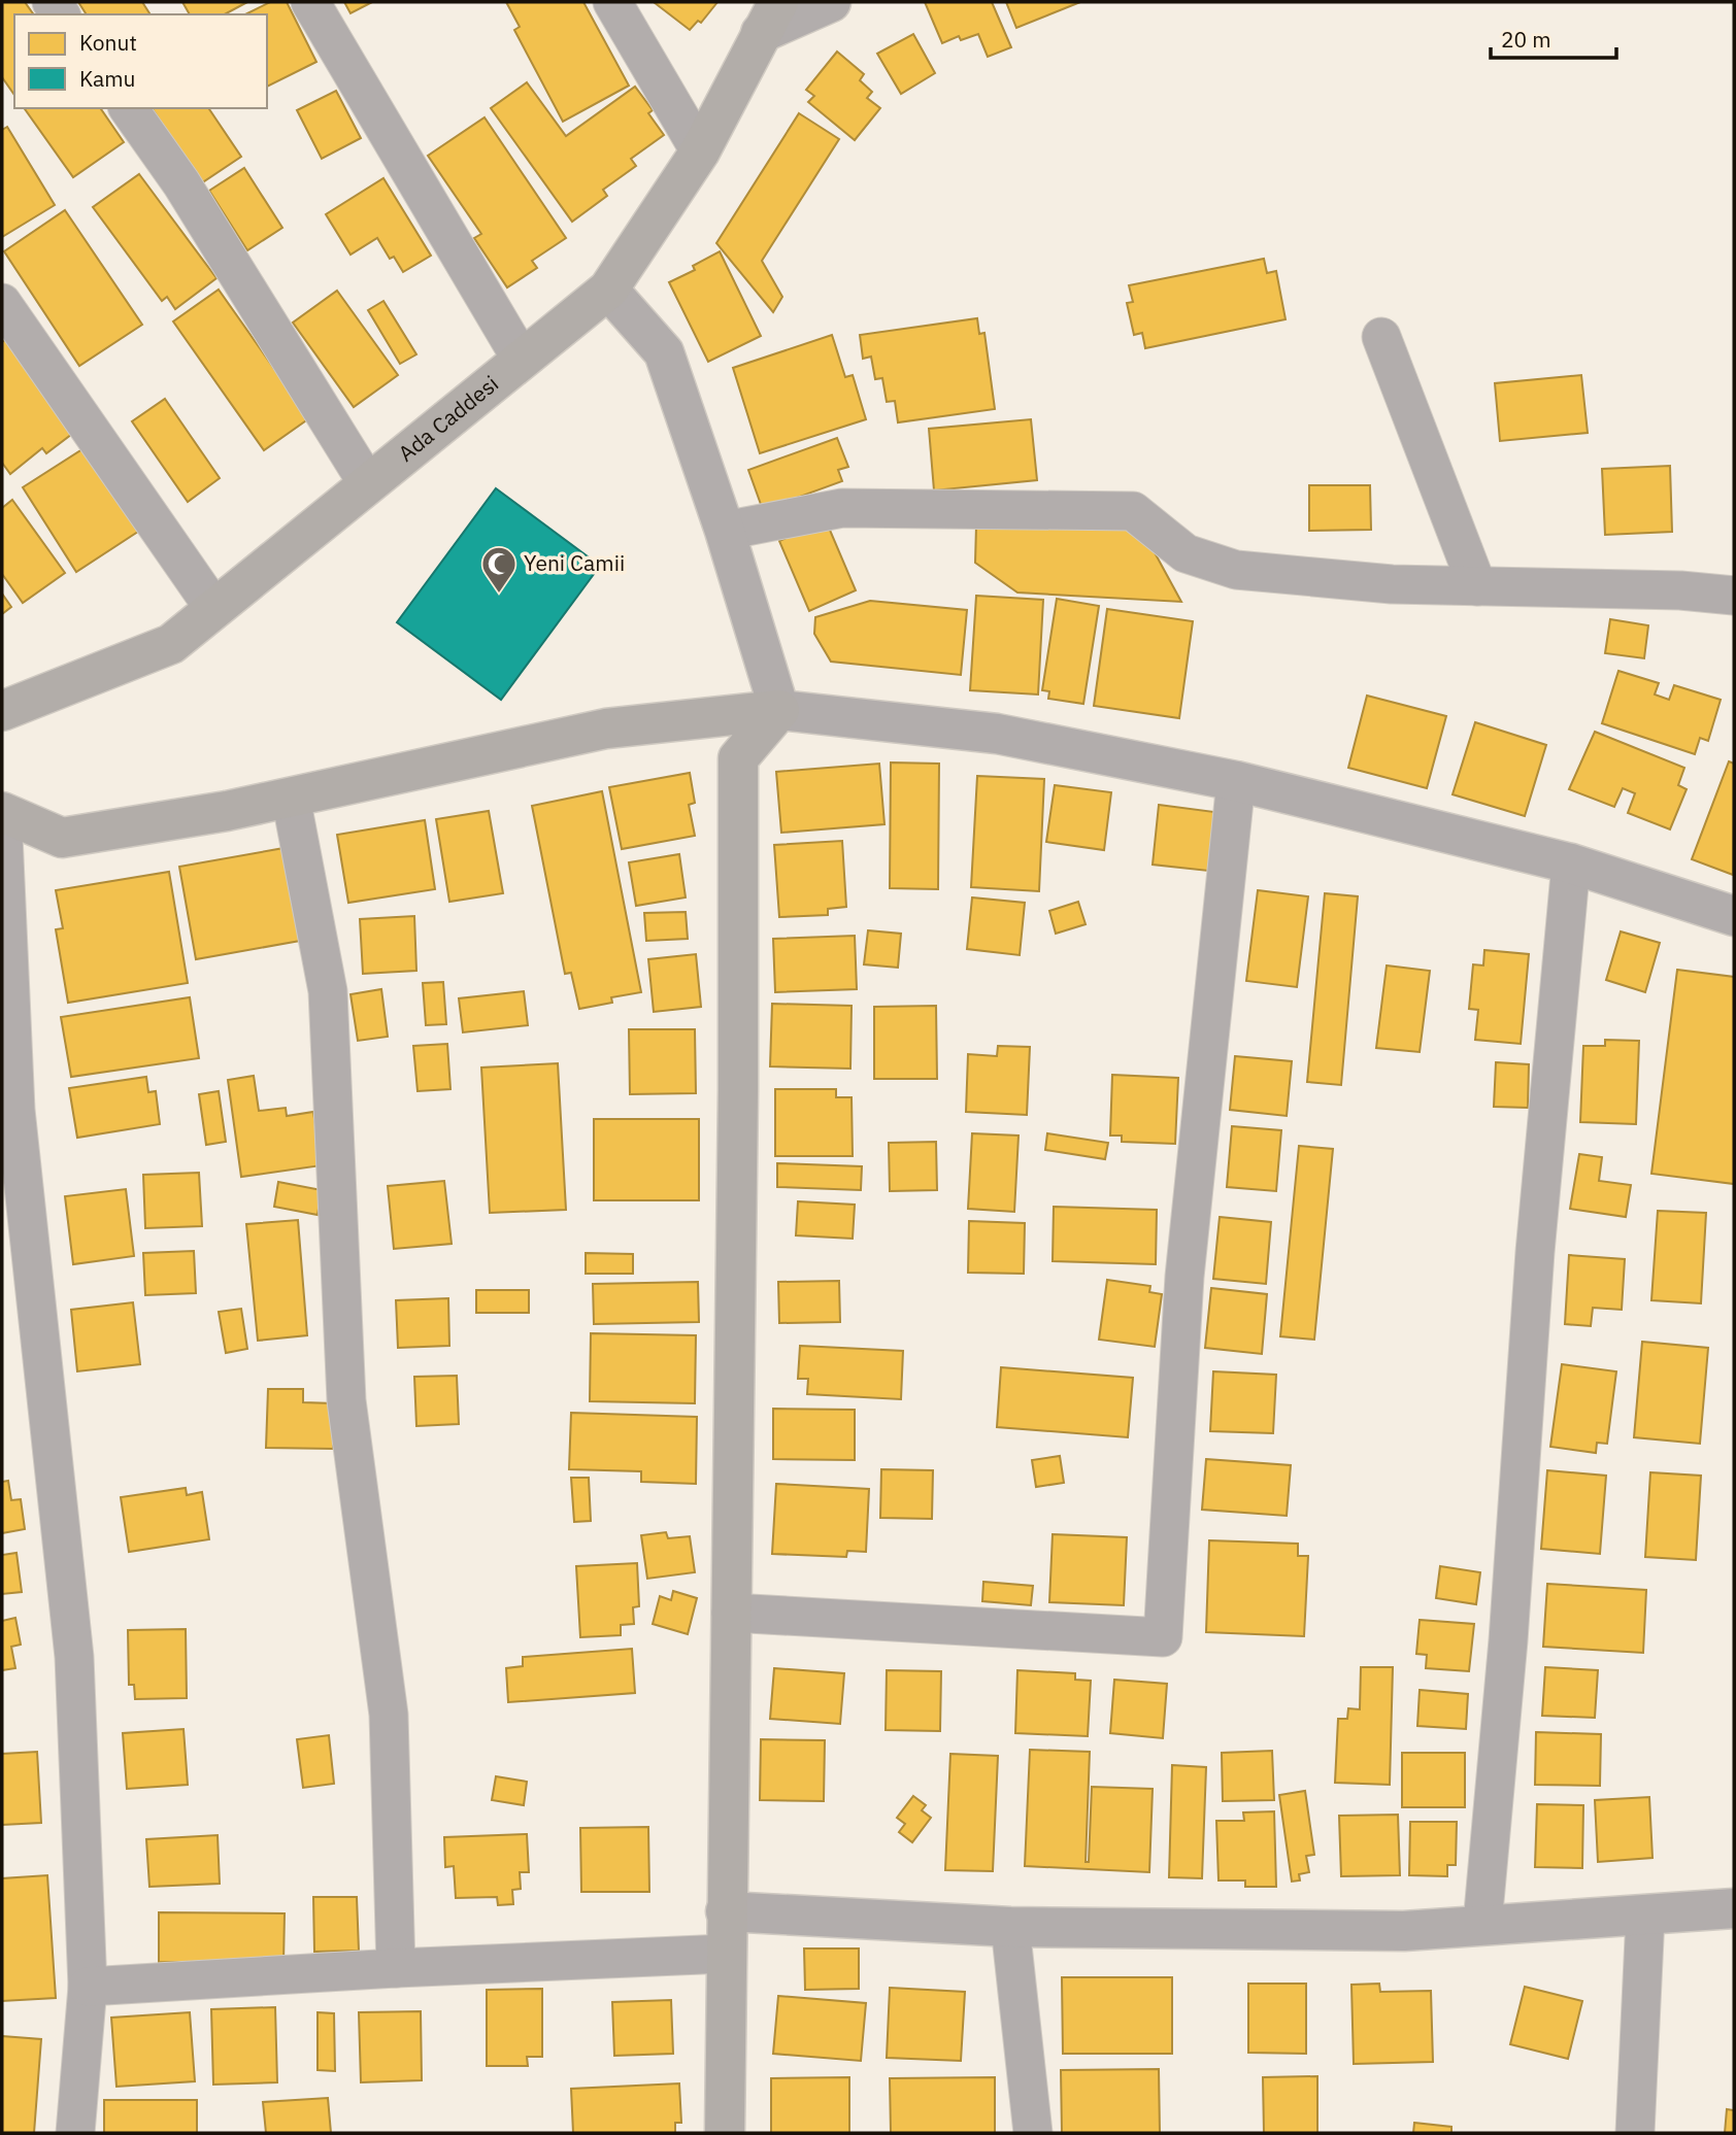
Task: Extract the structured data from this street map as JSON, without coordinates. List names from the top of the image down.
{
  "streets": {
    "main road": ["Ada Caddesi"]
  },
  "places": {
    "mosque": ["Yeni Camii"]
  },
  "legend": ["Konut", "Kamu"],
  "scale_bar": "20 m"
}
